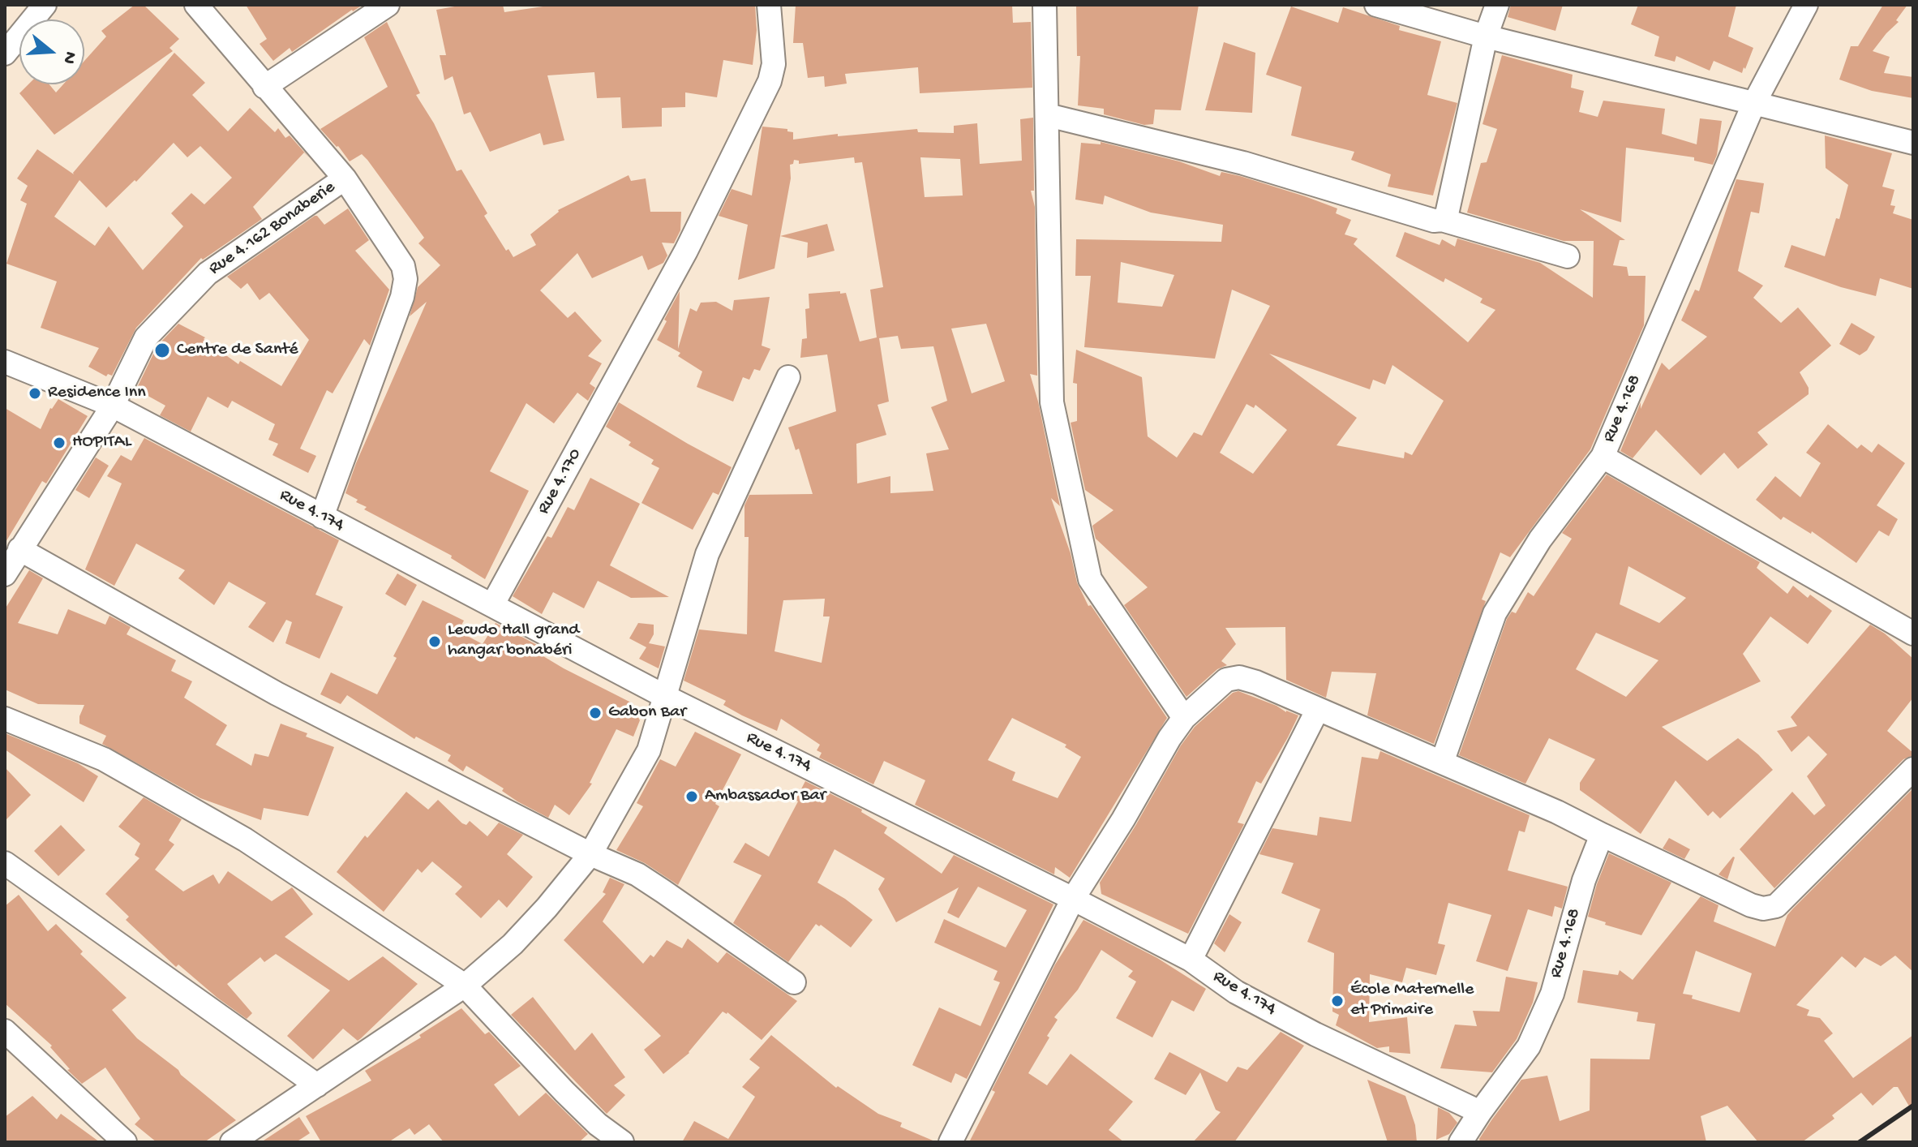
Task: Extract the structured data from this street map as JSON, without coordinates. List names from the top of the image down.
{
  "streets": {
    "street": [
      "Rue 4.162 Bonaberie",
      "Rue 4.168",
      "Rue 4.170",
      "Rue 4.174"
    ]
  },
  "crossings": [
    ["Rue 4.162 Bonaberie", "Rue 4.174"],
    ["Rue 4.168", "Rue 4.174"],
    ["Rue 4.170", "Rue 4.174"]
  ],
  "places": [
    "Centre de Santé",
    "Residence Inn",
    "HOPITAL",
    "Lecudo Hall grand hangar bonabéri",
    "Gabon Bar",
    "Ambassador Bar",
    "École Maternelle et Primaire"
  ],
  "north": "right"
}
